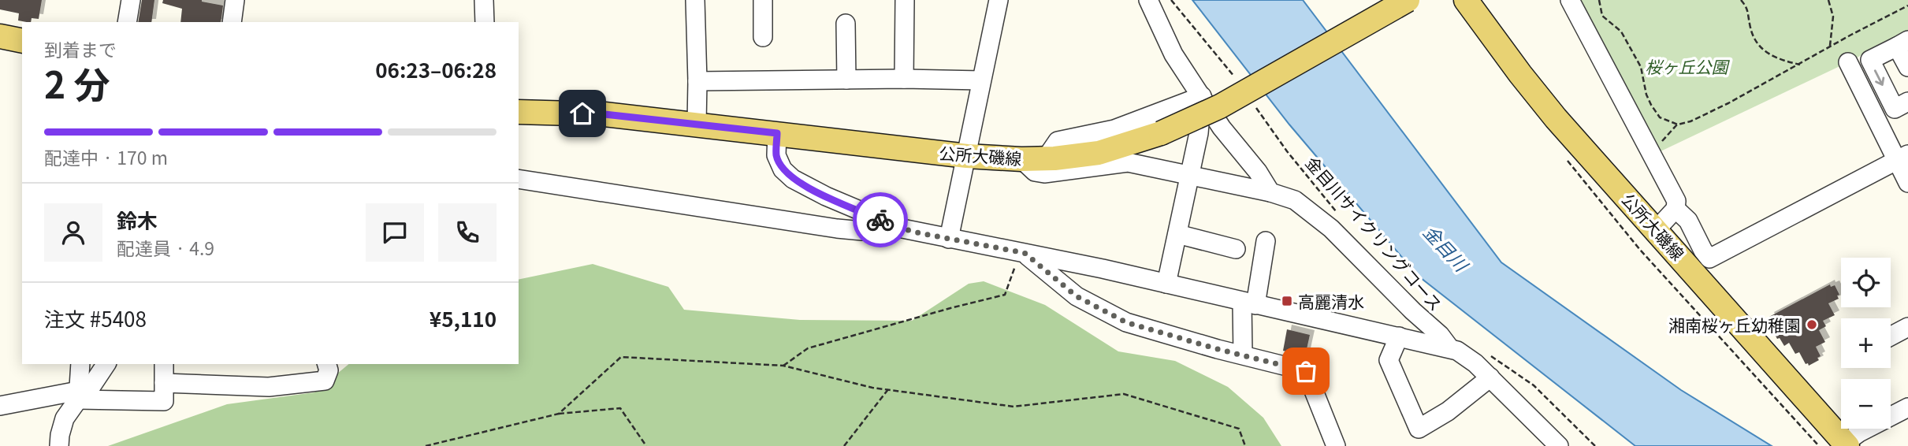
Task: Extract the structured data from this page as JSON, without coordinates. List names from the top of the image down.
{
  "streets": {
    "main road": ["公所大磯線"],
    "path": ["金目川サイクリングコース"]
  },
  "water": ["金目川"],
  "parks": ["桜ヶ丘公園"],
  "places": {
    "transit": ["高麗清水"],
    "other": ["湘南桜ヶ丘幼稚園"]
  },
  "page": {
    "heading": ["2 分", "到着まで", "06:23–06:28"],
    "panel": [
      "鈴木",
      "配達員 · 4.9",
      "注文 #5408",
      "¥5,110"
    ],
    "bar": "配達中 · 170 m",
    "map_buttons": ["+", "−"]
  }
}
